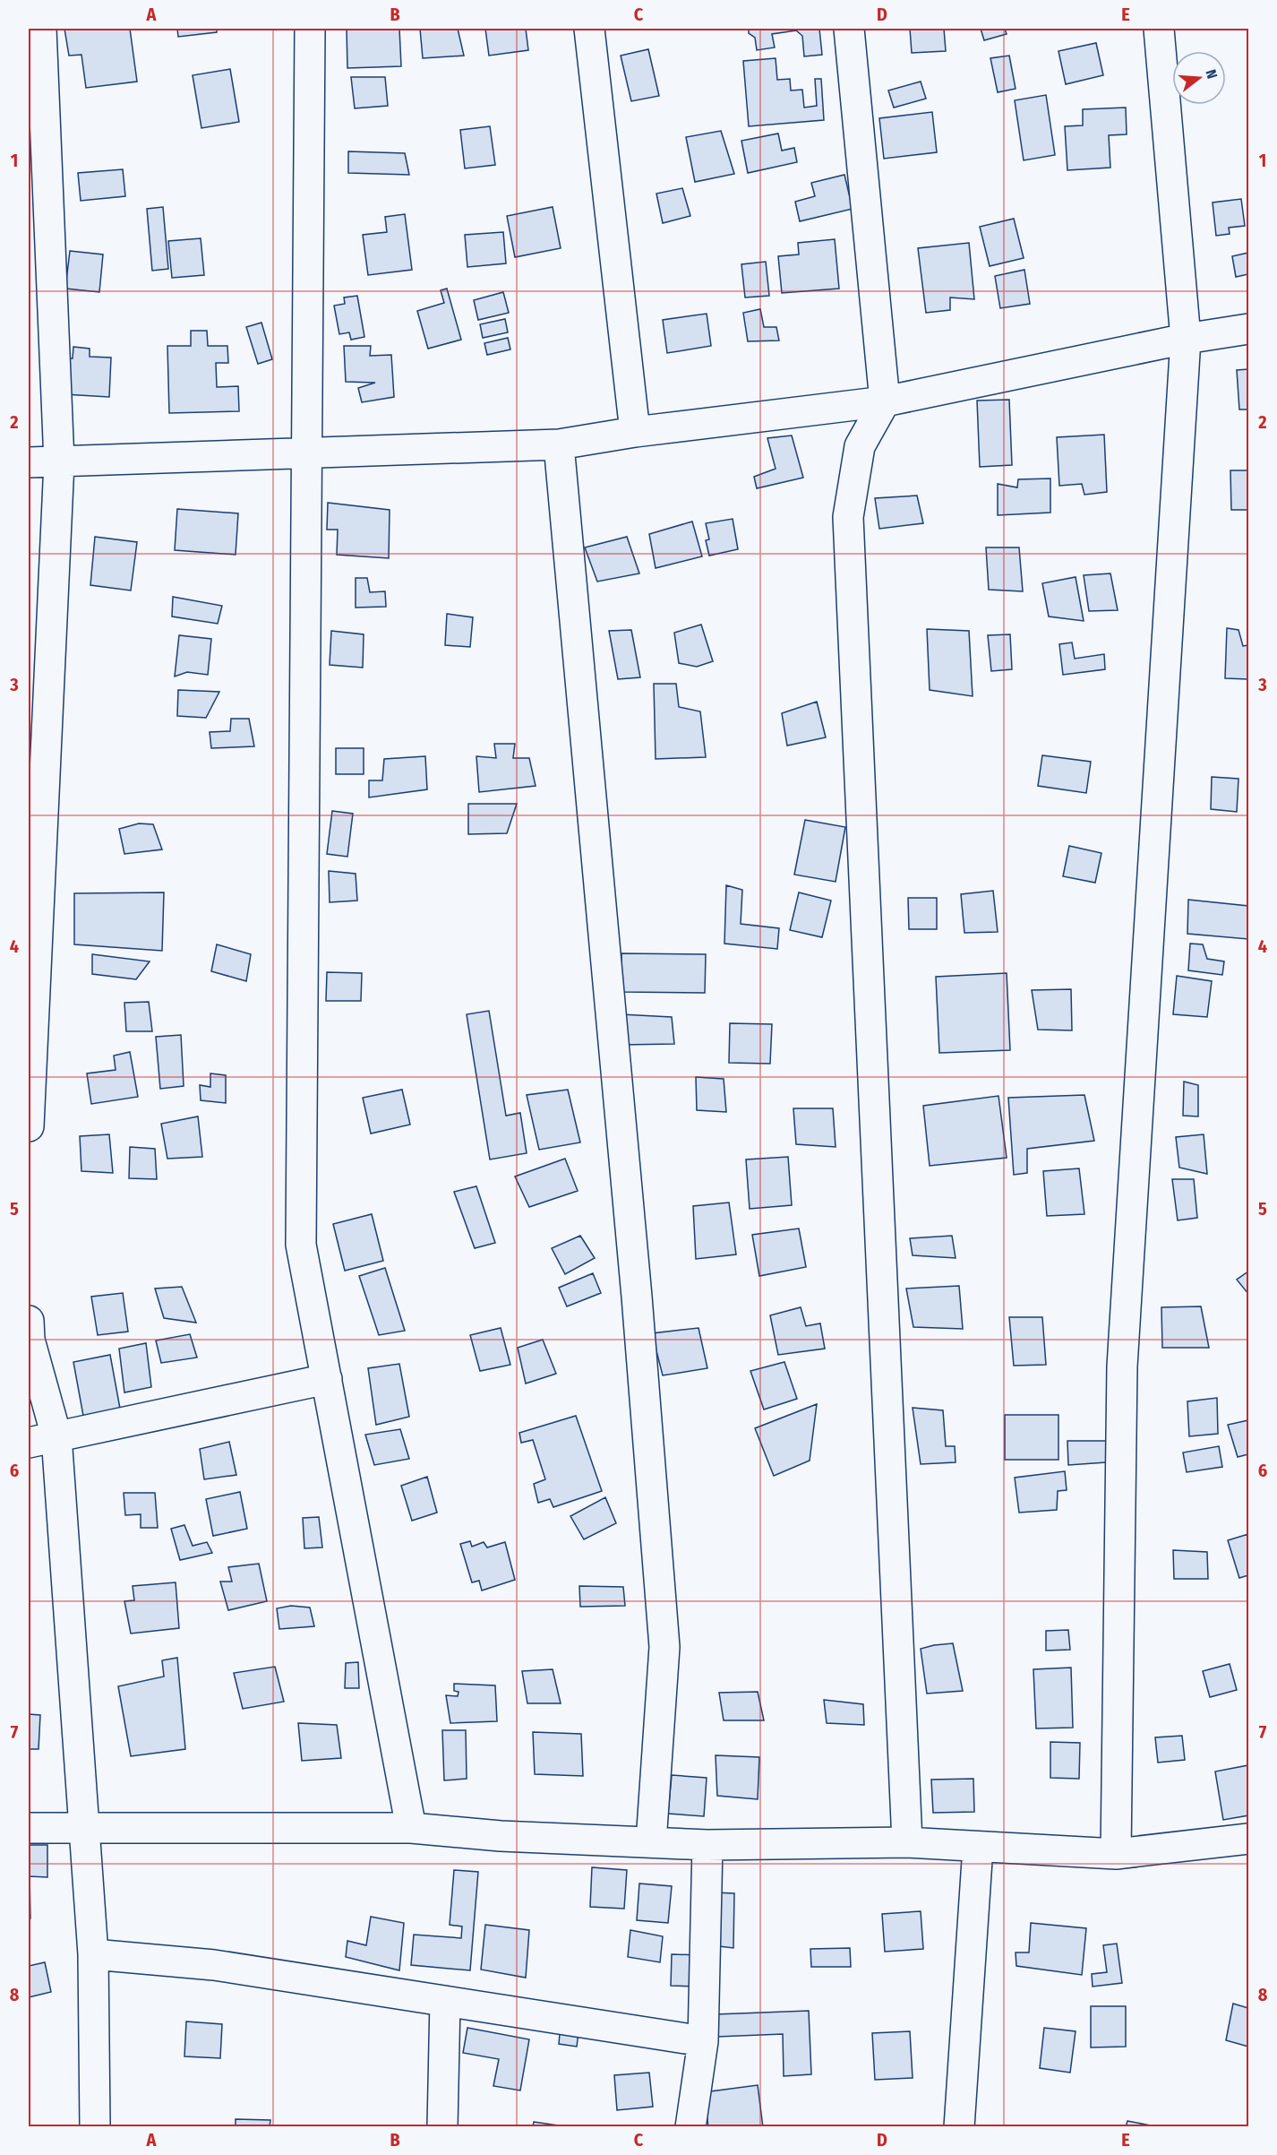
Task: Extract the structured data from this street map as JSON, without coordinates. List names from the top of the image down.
{
  "north": "right",
  "grid": {
    "columns": [
      "A",
      "B",
      "C",
      "D",
      "E"
    ],
    "rows": [
      "1",
      "2",
      "3",
      "4",
      "5",
      "6",
      "7",
      "8"
    ]
  }
}
